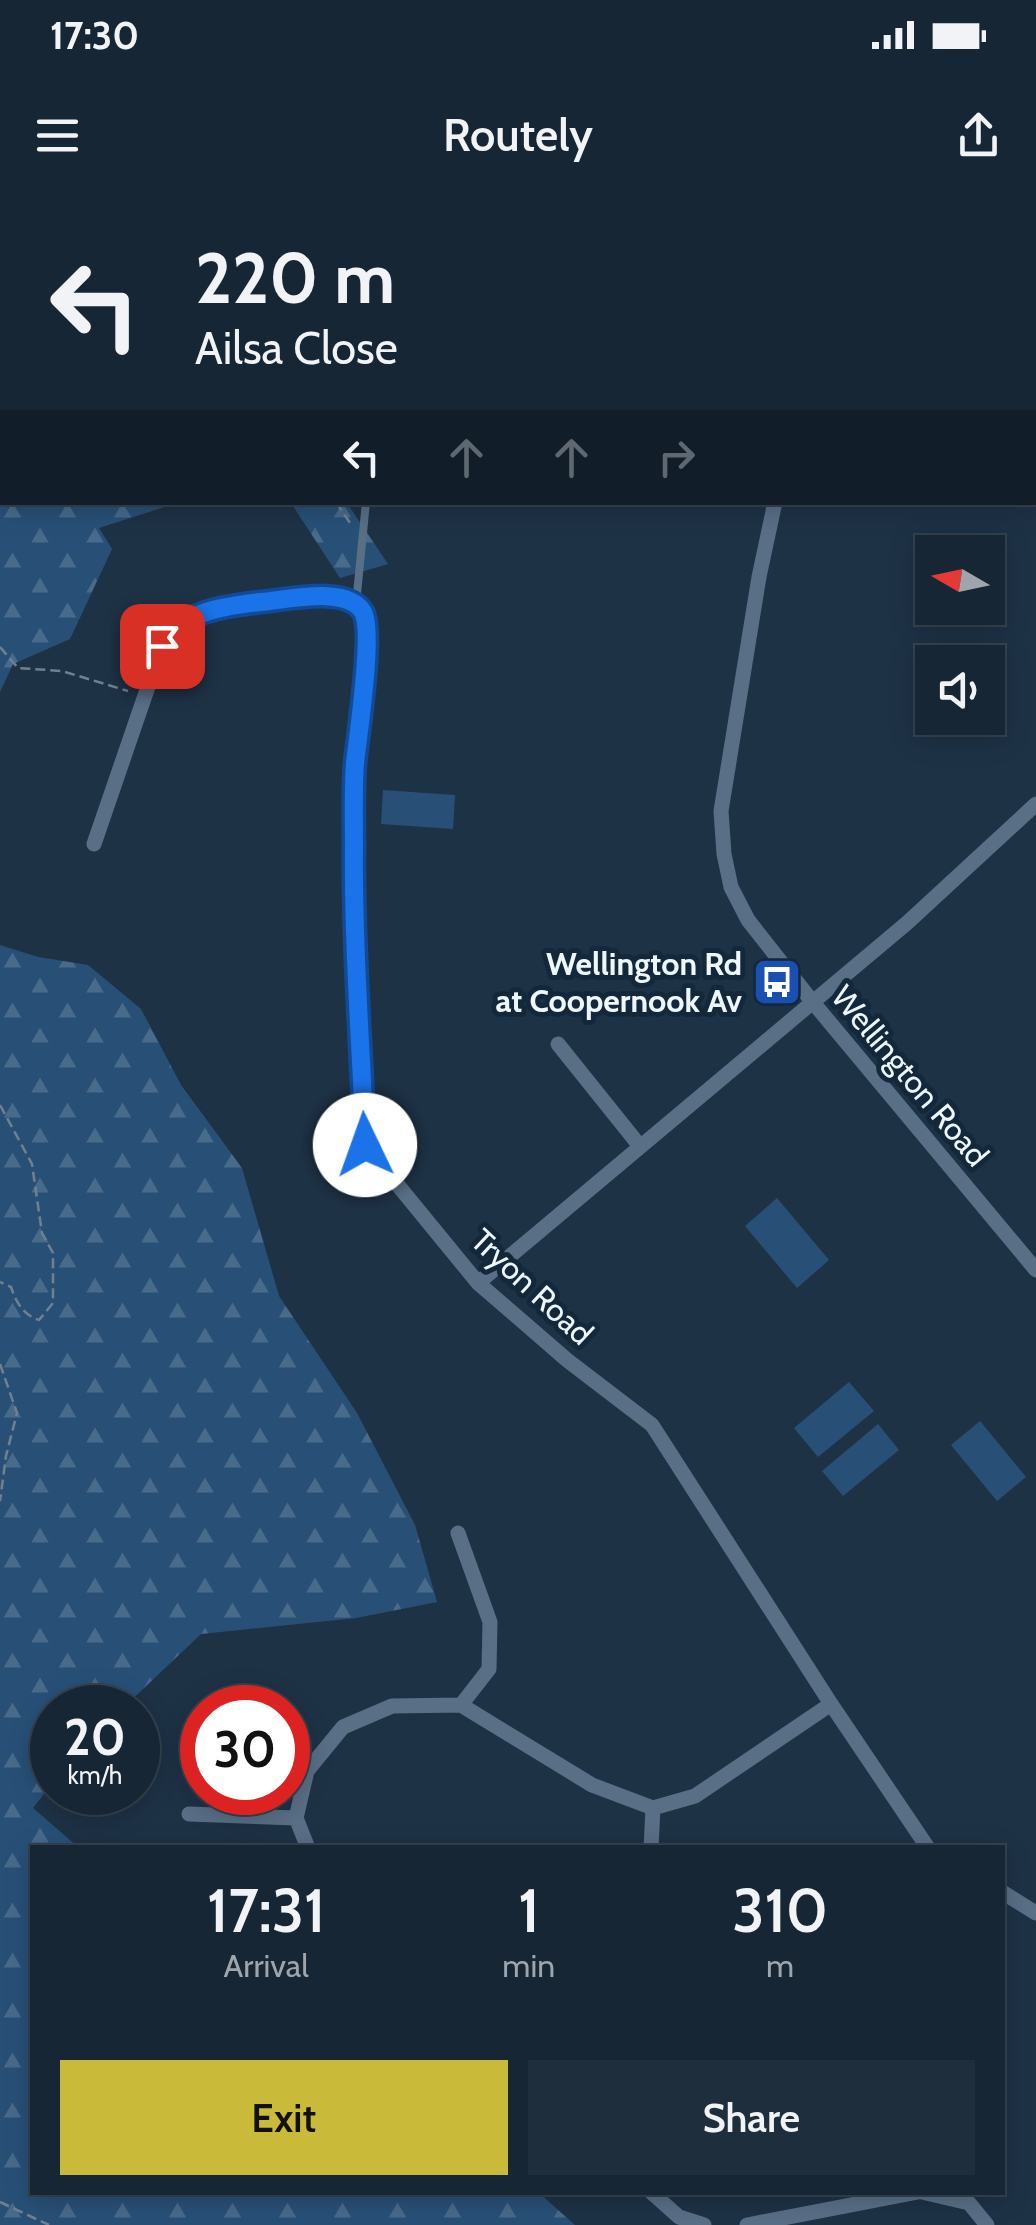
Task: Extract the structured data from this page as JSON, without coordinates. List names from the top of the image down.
{
  "streets": {
    "street": ["Wellington Road", "Tryon Road"]
  },
  "places": {
    "bus stop": ["Wellington Rd at Coopernook Av"]
  },
  "north": "left",
  "page": {
    "status": "17:30",
    "header": "Routely",
    "turn": ["220 m", "Ailsa Close"],
    "speed": "20 km/h",
    "limit": "30",
    "eta": [
      "17:31",
      "Arrival",
      "1",
      "min",
      "310",
      "m"
    ],
    "buttons": ["Exit", "Share"]
  }
}
